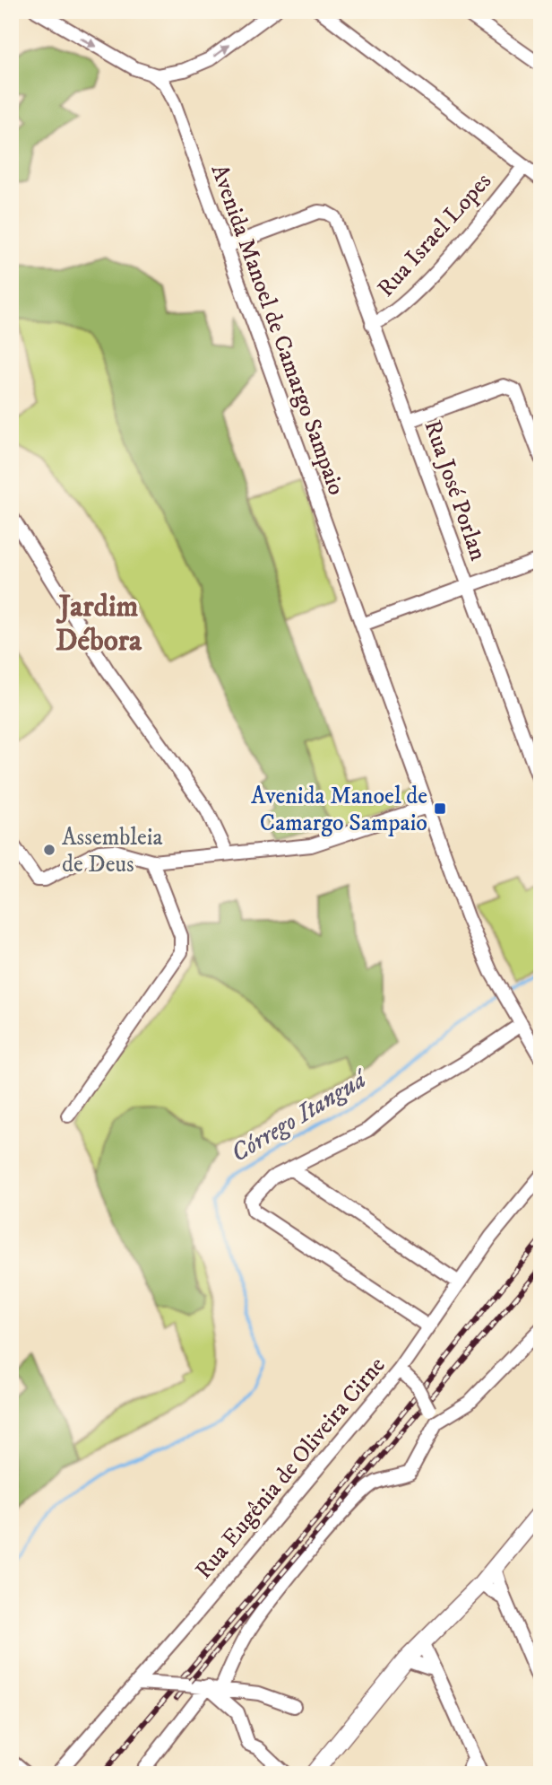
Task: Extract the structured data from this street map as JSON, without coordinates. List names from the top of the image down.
{
  "streets": {
    "street": [
      "Rua Israel Lopes",
      "Avenida Manoel de Camargo Sampaio",
      "Rua José Porlan",
      "Rua Eugênia de Oliveira Cirne"
    ]
  },
  "crossings": [
    ["Rua Israel Lopes", "Rua José Porlan"],
    ["Avenida Manoel de Camargo Sampaio", "Rua José Porlan"]
  ],
  "districts": ["Jardim Débora"],
  "water": ["Córrego Itanguá"],
  "places": {
    "transit": ["Avenida Manoel de Camargo Sampaio"],
    "other": ["Assembleia de Deus"]
  }
}
